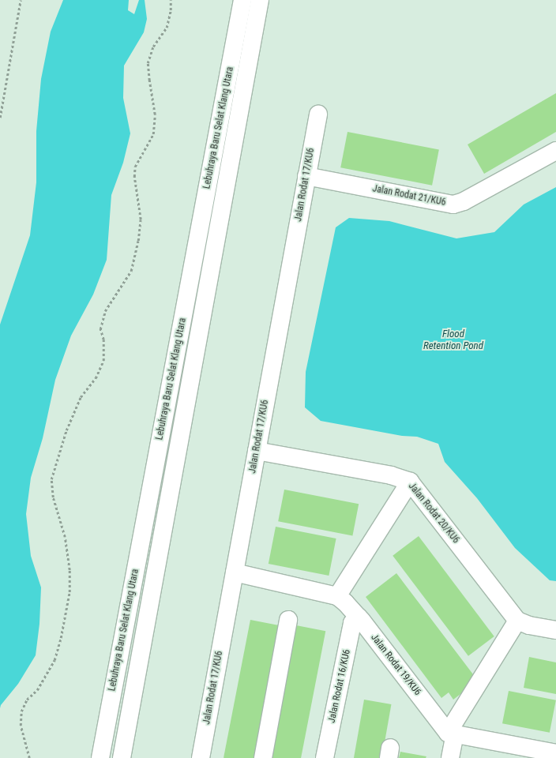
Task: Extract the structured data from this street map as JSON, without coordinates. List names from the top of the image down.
{
  "streets": {
    "main road": [
      "Lebuhraya Baru Selat Klang Utara",
      "Jalan Rodat 17/KU6",
      "Jalan Rodat 21/KU6",
      "Jalan Rodat 20/KU6",
      "Jalan Rodat 19/KU6",
      "Jalan Rodat 16/KU6"
    ]
  },
  "crossings": [
    ["Jalan Rodat 17/KU6", "Jalan Rodat 21/KU6"],
    ["Jalan Rodat 17/KU6", "Jalan Rodat 20/KU6"],
    ["Jalan Rodat 17/KU6", "Jalan Rodat 19/KU6"],
    ["Jalan Rodat 19/KU6", "Jalan Rodat 16/KU6"]
  ],
  "water": ["Flood Retention Pond"]
}
